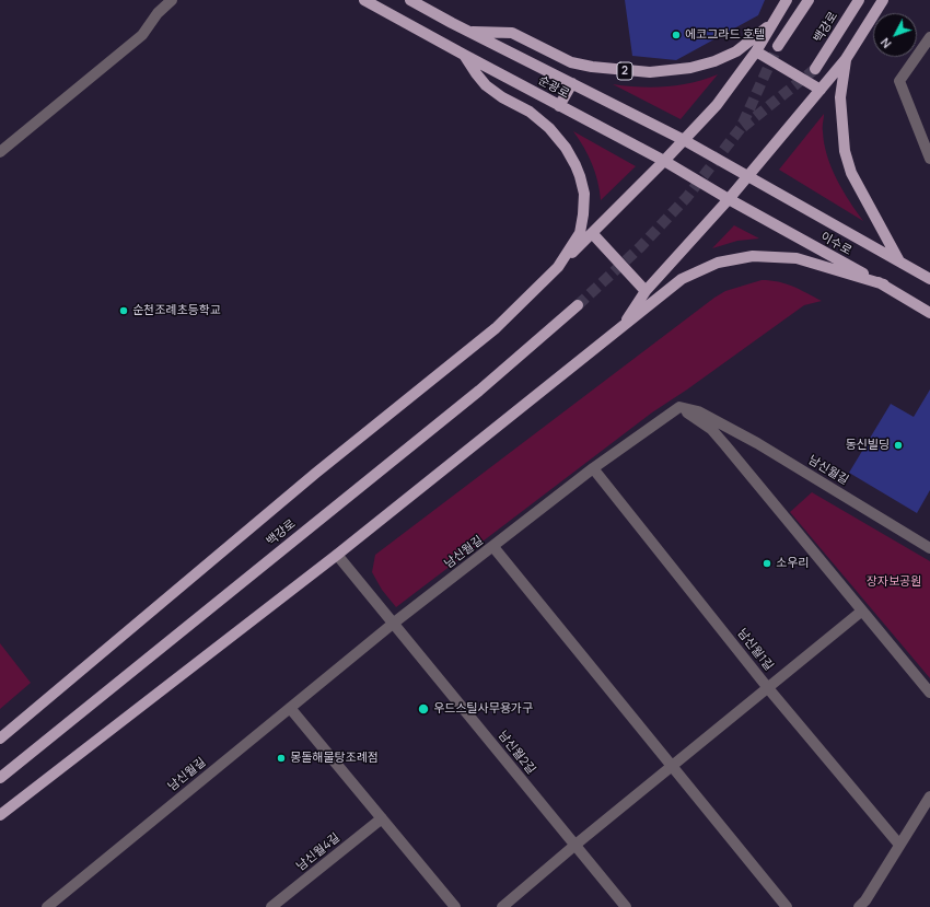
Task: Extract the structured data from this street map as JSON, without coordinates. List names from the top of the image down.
{
  "streets": {
    "main road": [
      "백강로",
      "2",
      "순광로",
      "이수로"
    ],
    "street": [
      "남신월길",
      "남신월1길",
      "남신월2길",
      "남신월4길"
    ]
  },
  "crossings": [
    ["2", "순광로"],
    ["순광로", "이수로"],
    ["남신월길", "남신월1길"],
    ["남신월길", "남신월2길"]
  ],
  "parks": ["장자보공원"],
  "places": [
    "에코그라드 호텔",
    "순천조례초등학교",
    "동신빌딩",
    "소우리",
    "우드스틸사무용가구",
    "몽돌해물탕조례점"
  ],
  "north": "bottom left"
}
